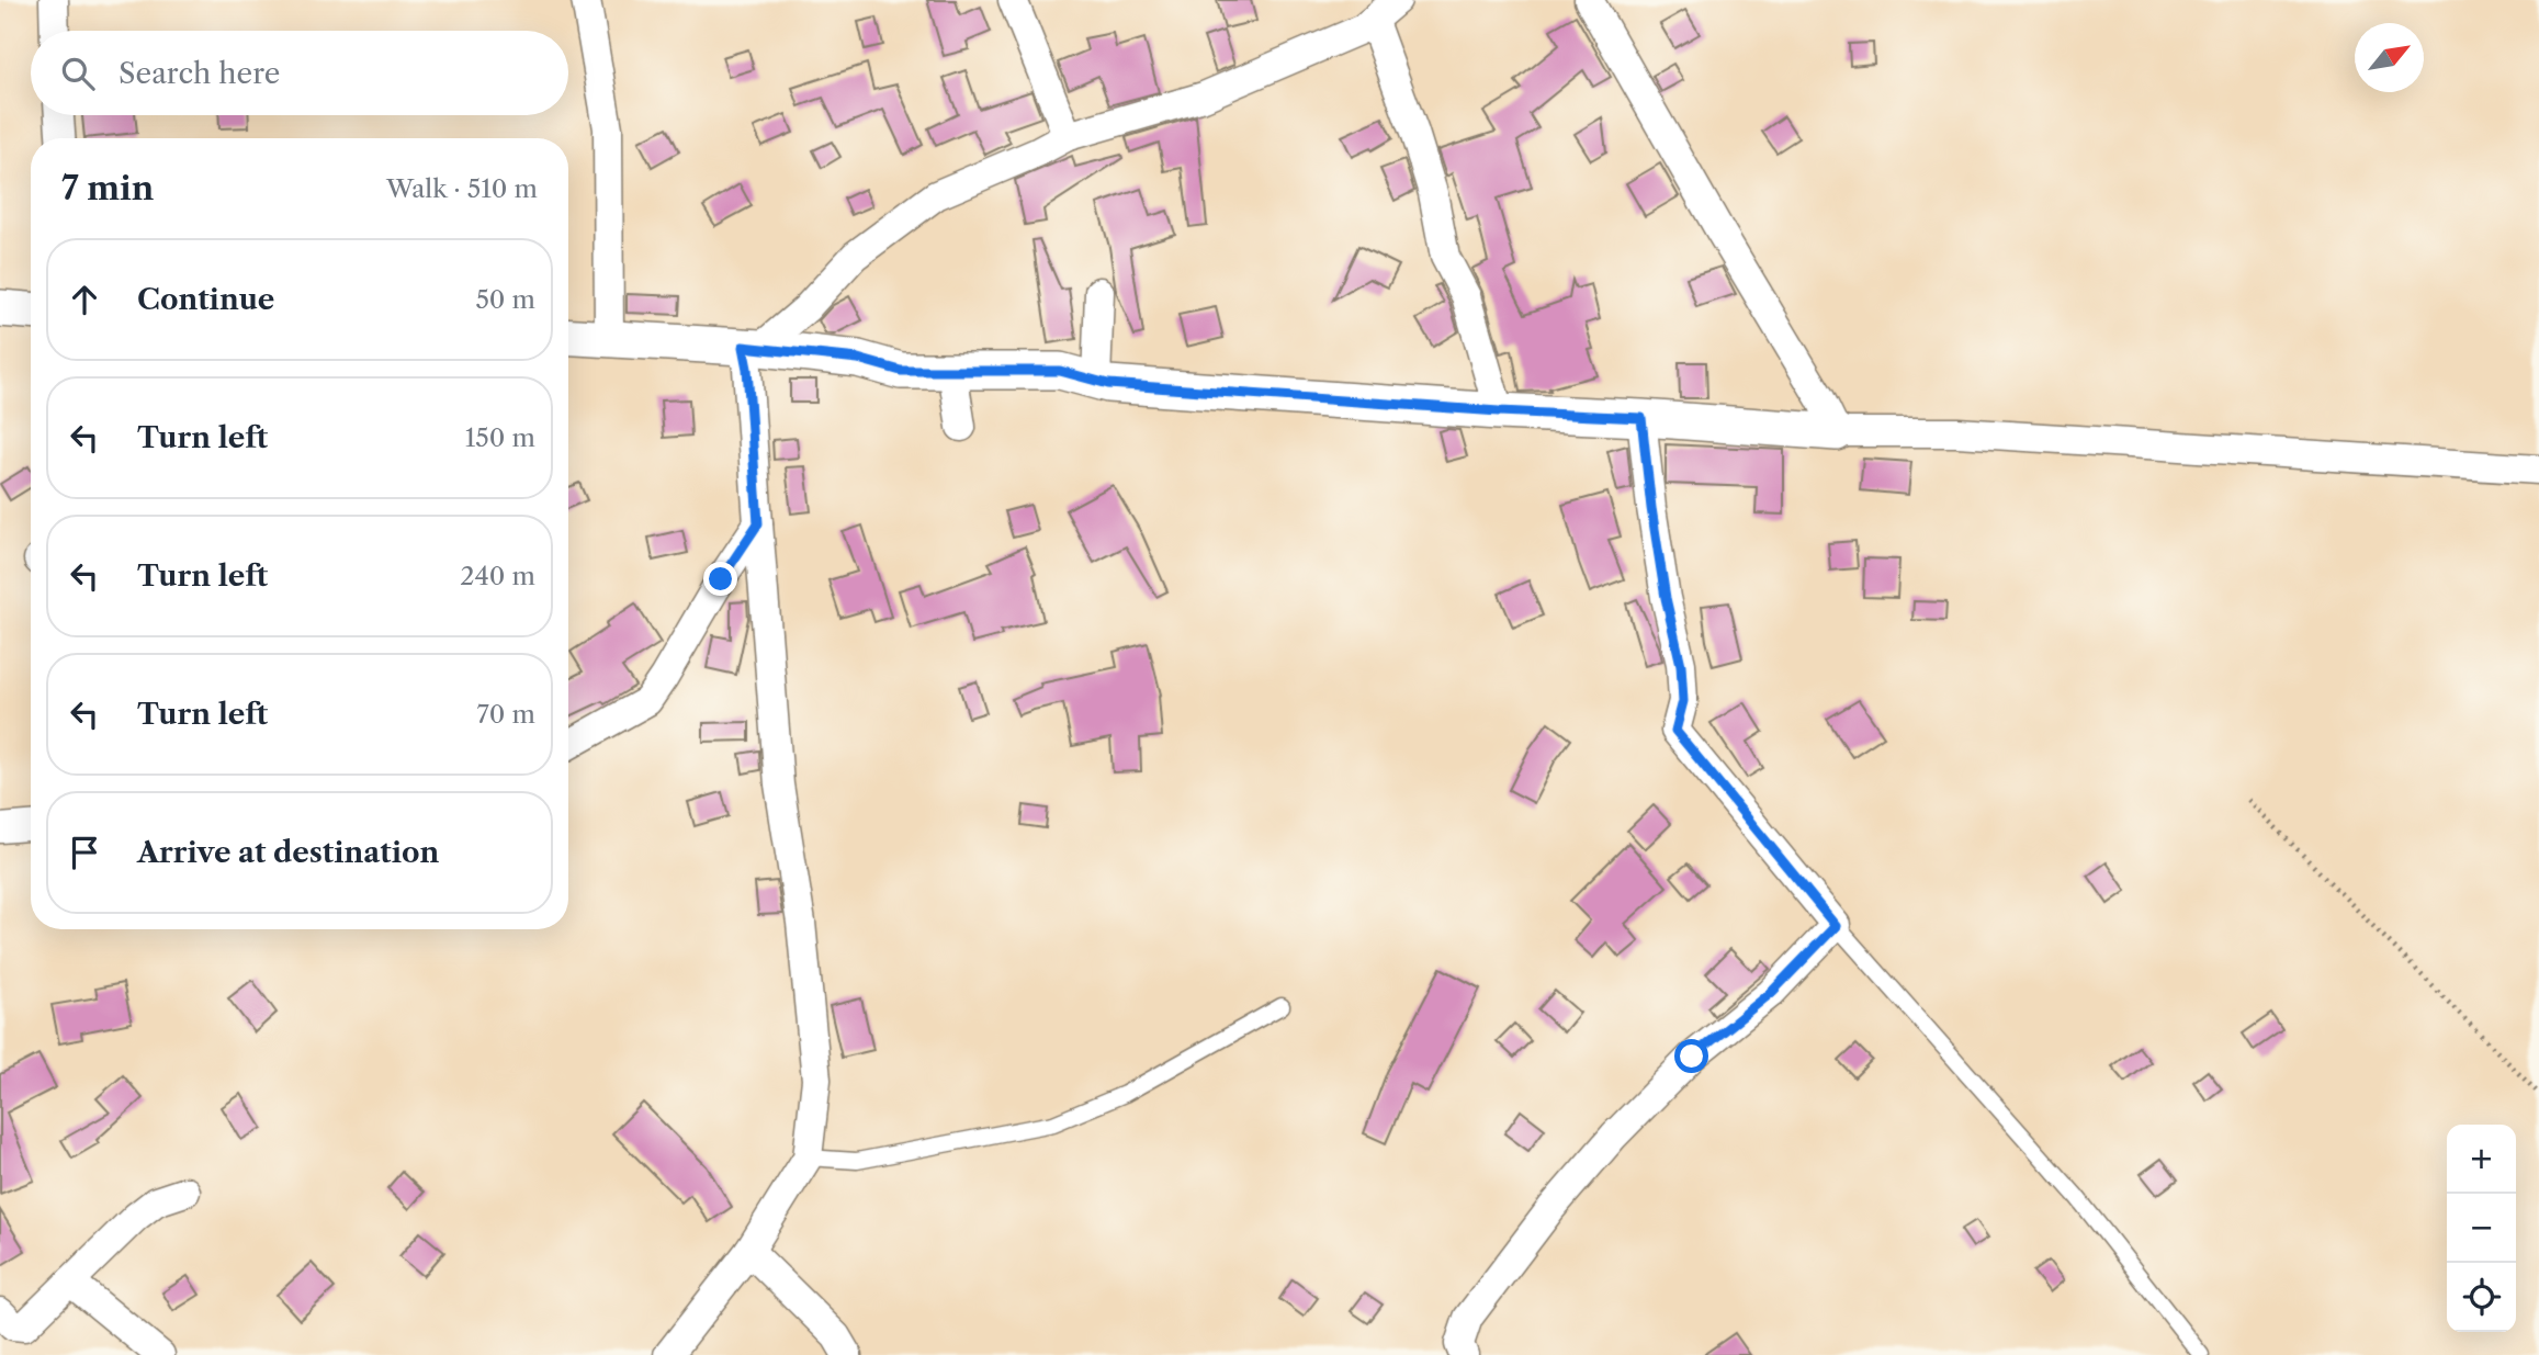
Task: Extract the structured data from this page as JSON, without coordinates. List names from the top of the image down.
{
  "north": "top right",
  "page": {
    "search": "Search here",
    "heading": ["7 min", "Walk · 510 m"],
    "list": [
      ["Continue", "50 m"],
      ["Turn left", "150 m"],
      ["Turn left", "240 m"],
      ["Turn left", "70 m"],
      "Arrive at destination"
    ],
    "map_buttons": ["+", "−"]
  }
}
